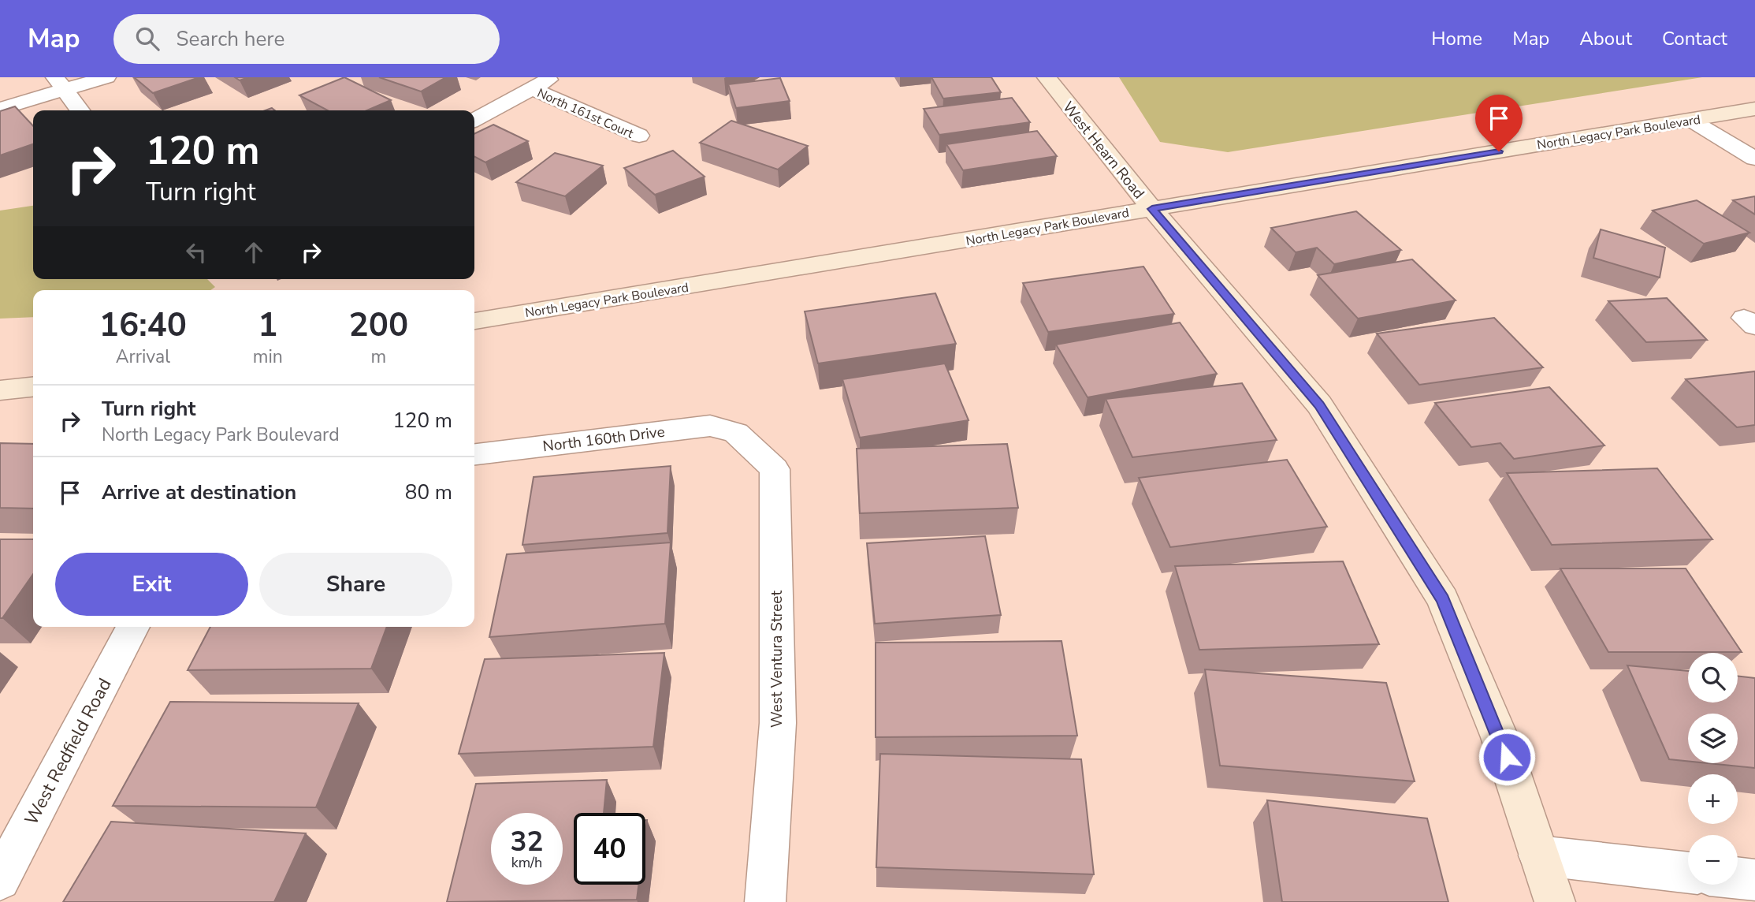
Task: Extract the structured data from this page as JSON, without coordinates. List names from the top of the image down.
{
  "streets": {
    "street": [
      "North 161st Court",
      "North Legacy Park Boulevard",
      "West Hearn Road",
      "North 160th Drive",
      "West Ventura Street",
      "West Redfield Road"
    ]
  },
  "crossings": [
    ["North Legacy Park Boulevard", "West Hearn Road"],
    ["North 160th Drive", "West Ventura Street"]
  ],
  "page": {
    "header": "Map",
    "search": "Search here",
    "nav": [
      "Home",
      "Map",
      "About",
      "Contact"
    ],
    "turn": ["120 m", "Turn right"],
    "eta": [
      "16:40",
      "Arrival",
      "1",
      "min",
      "200",
      "m"
    ],
    "list": [
      {
        "name": "Turn right",
        "note": "North Legacy Park Boulevard",
        "value": "120 m"
      },
      {
        "name": "Arrive at destination",
        "value": "80 m"
      }
    ],
    "buttons": ["Exit", "Share"],
    "map_buttons": ["+", "−"],
    "speed": "32 km/h",
    "limit": "40"
  }
}
